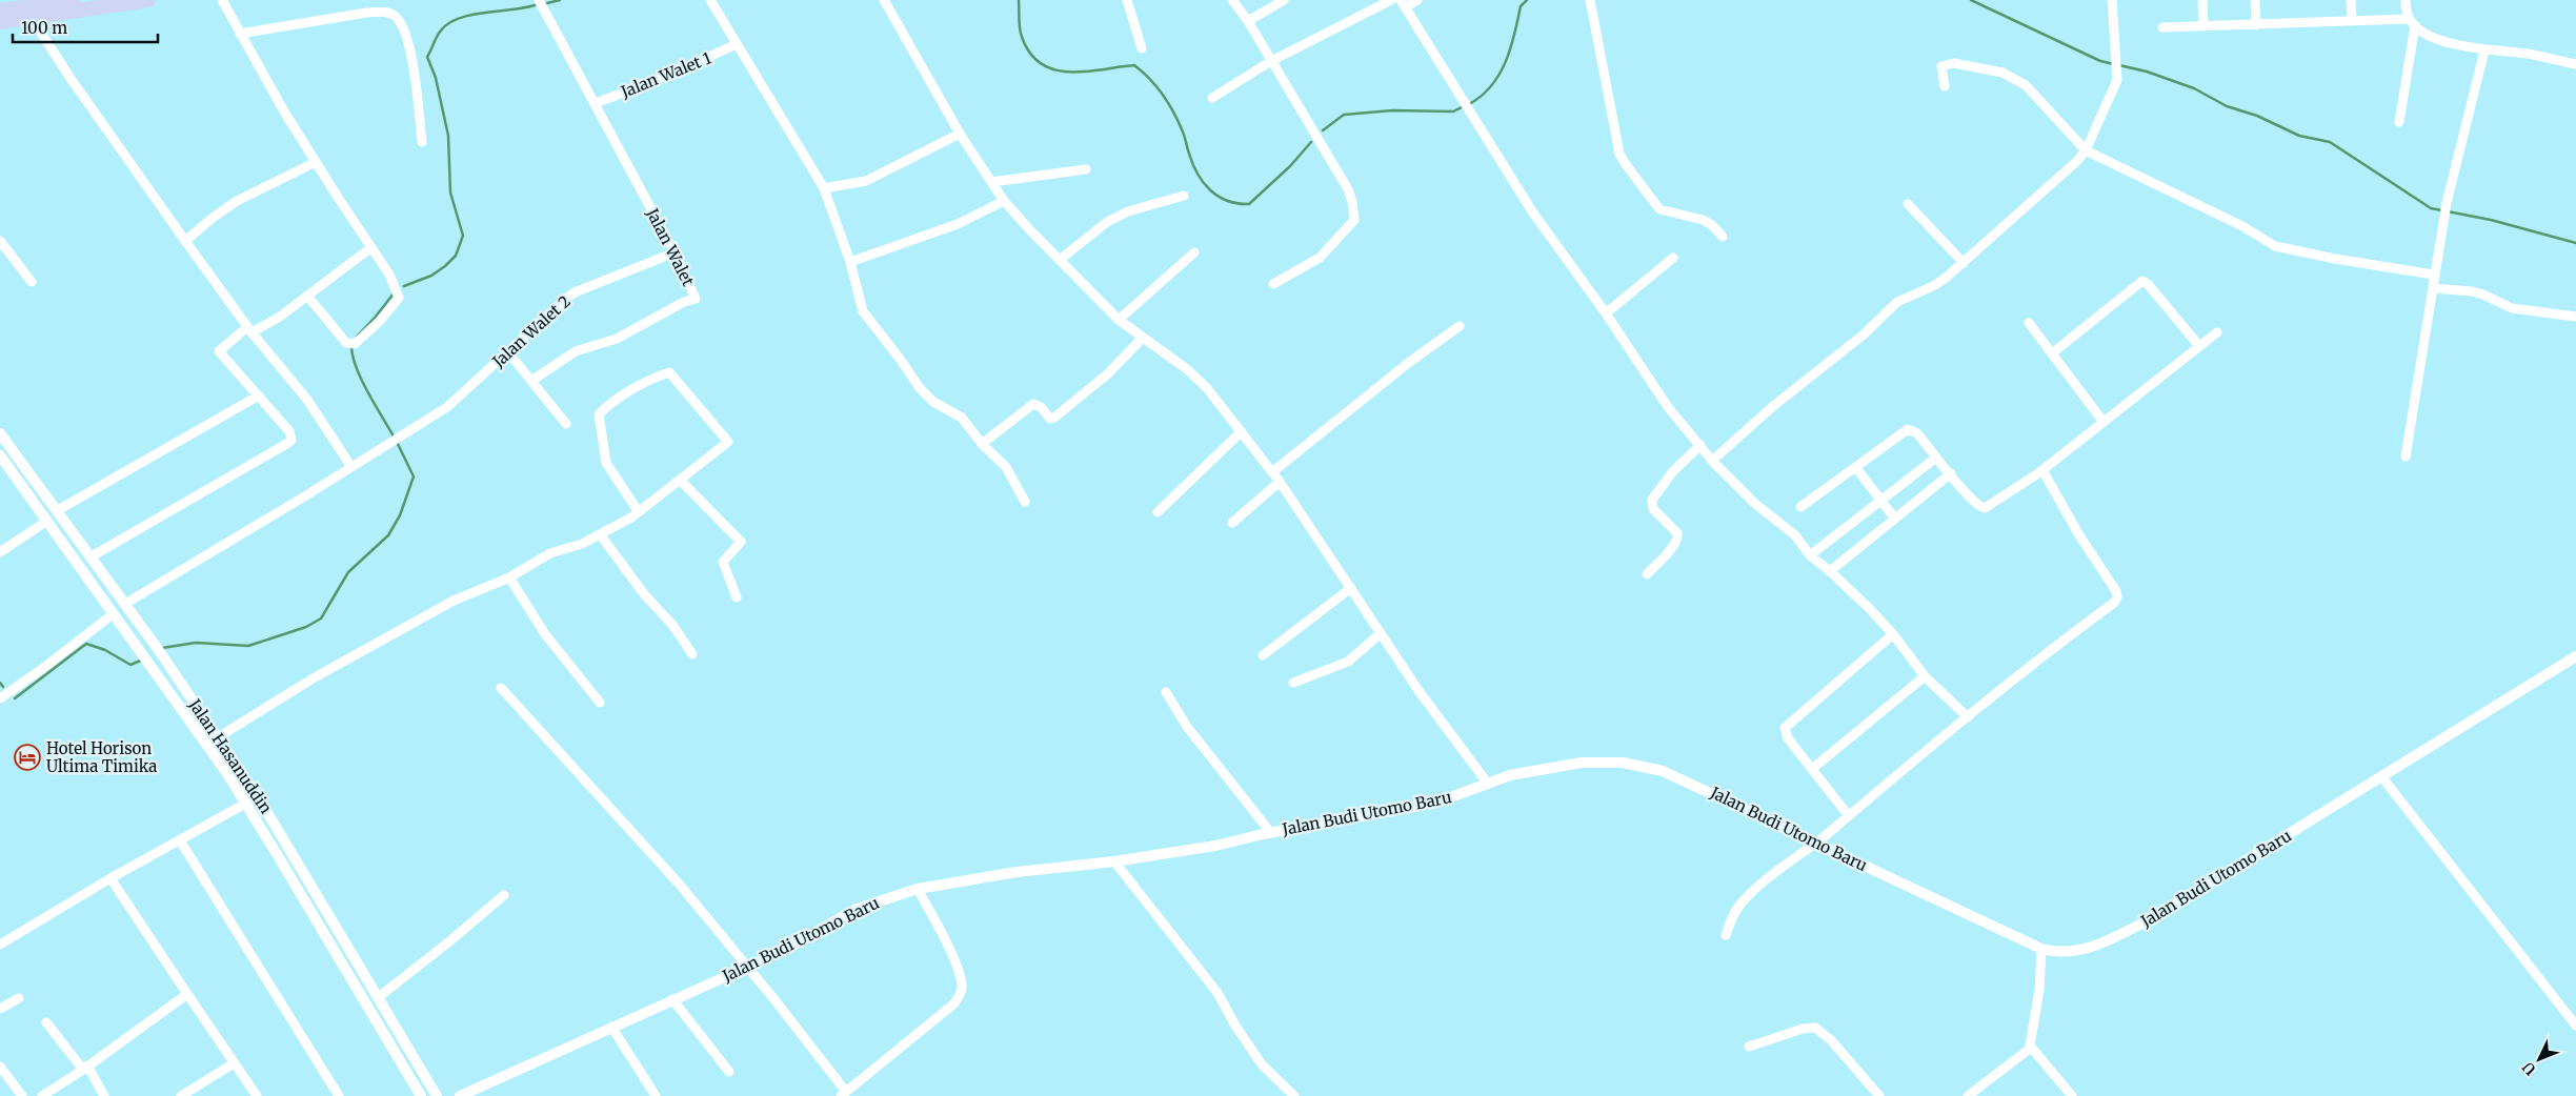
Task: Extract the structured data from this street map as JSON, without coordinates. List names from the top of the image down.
{
  "streets": {
    "street": [
      "Jalan Walet 1",
      "Jalan Walet",
      "Jalan Walet 2",
      "Jalan Hasanuddin",
      "Jalan Budi Utomo Baru"
    ]
  },
  "crossings": [
    ["Jalan Walet 1", "Jalan Walet"],
    ["Jalan Walet", "Jalan Walet 2"],
    ["Jalan Walet 2", "Jalan Hasanuddin"]
  ],
  "places": {
    "hotel": ["Hotel Horison Ultima Timika"]
  },
  "scale_bar": "100 m",
  "north": "bottom left"
}
